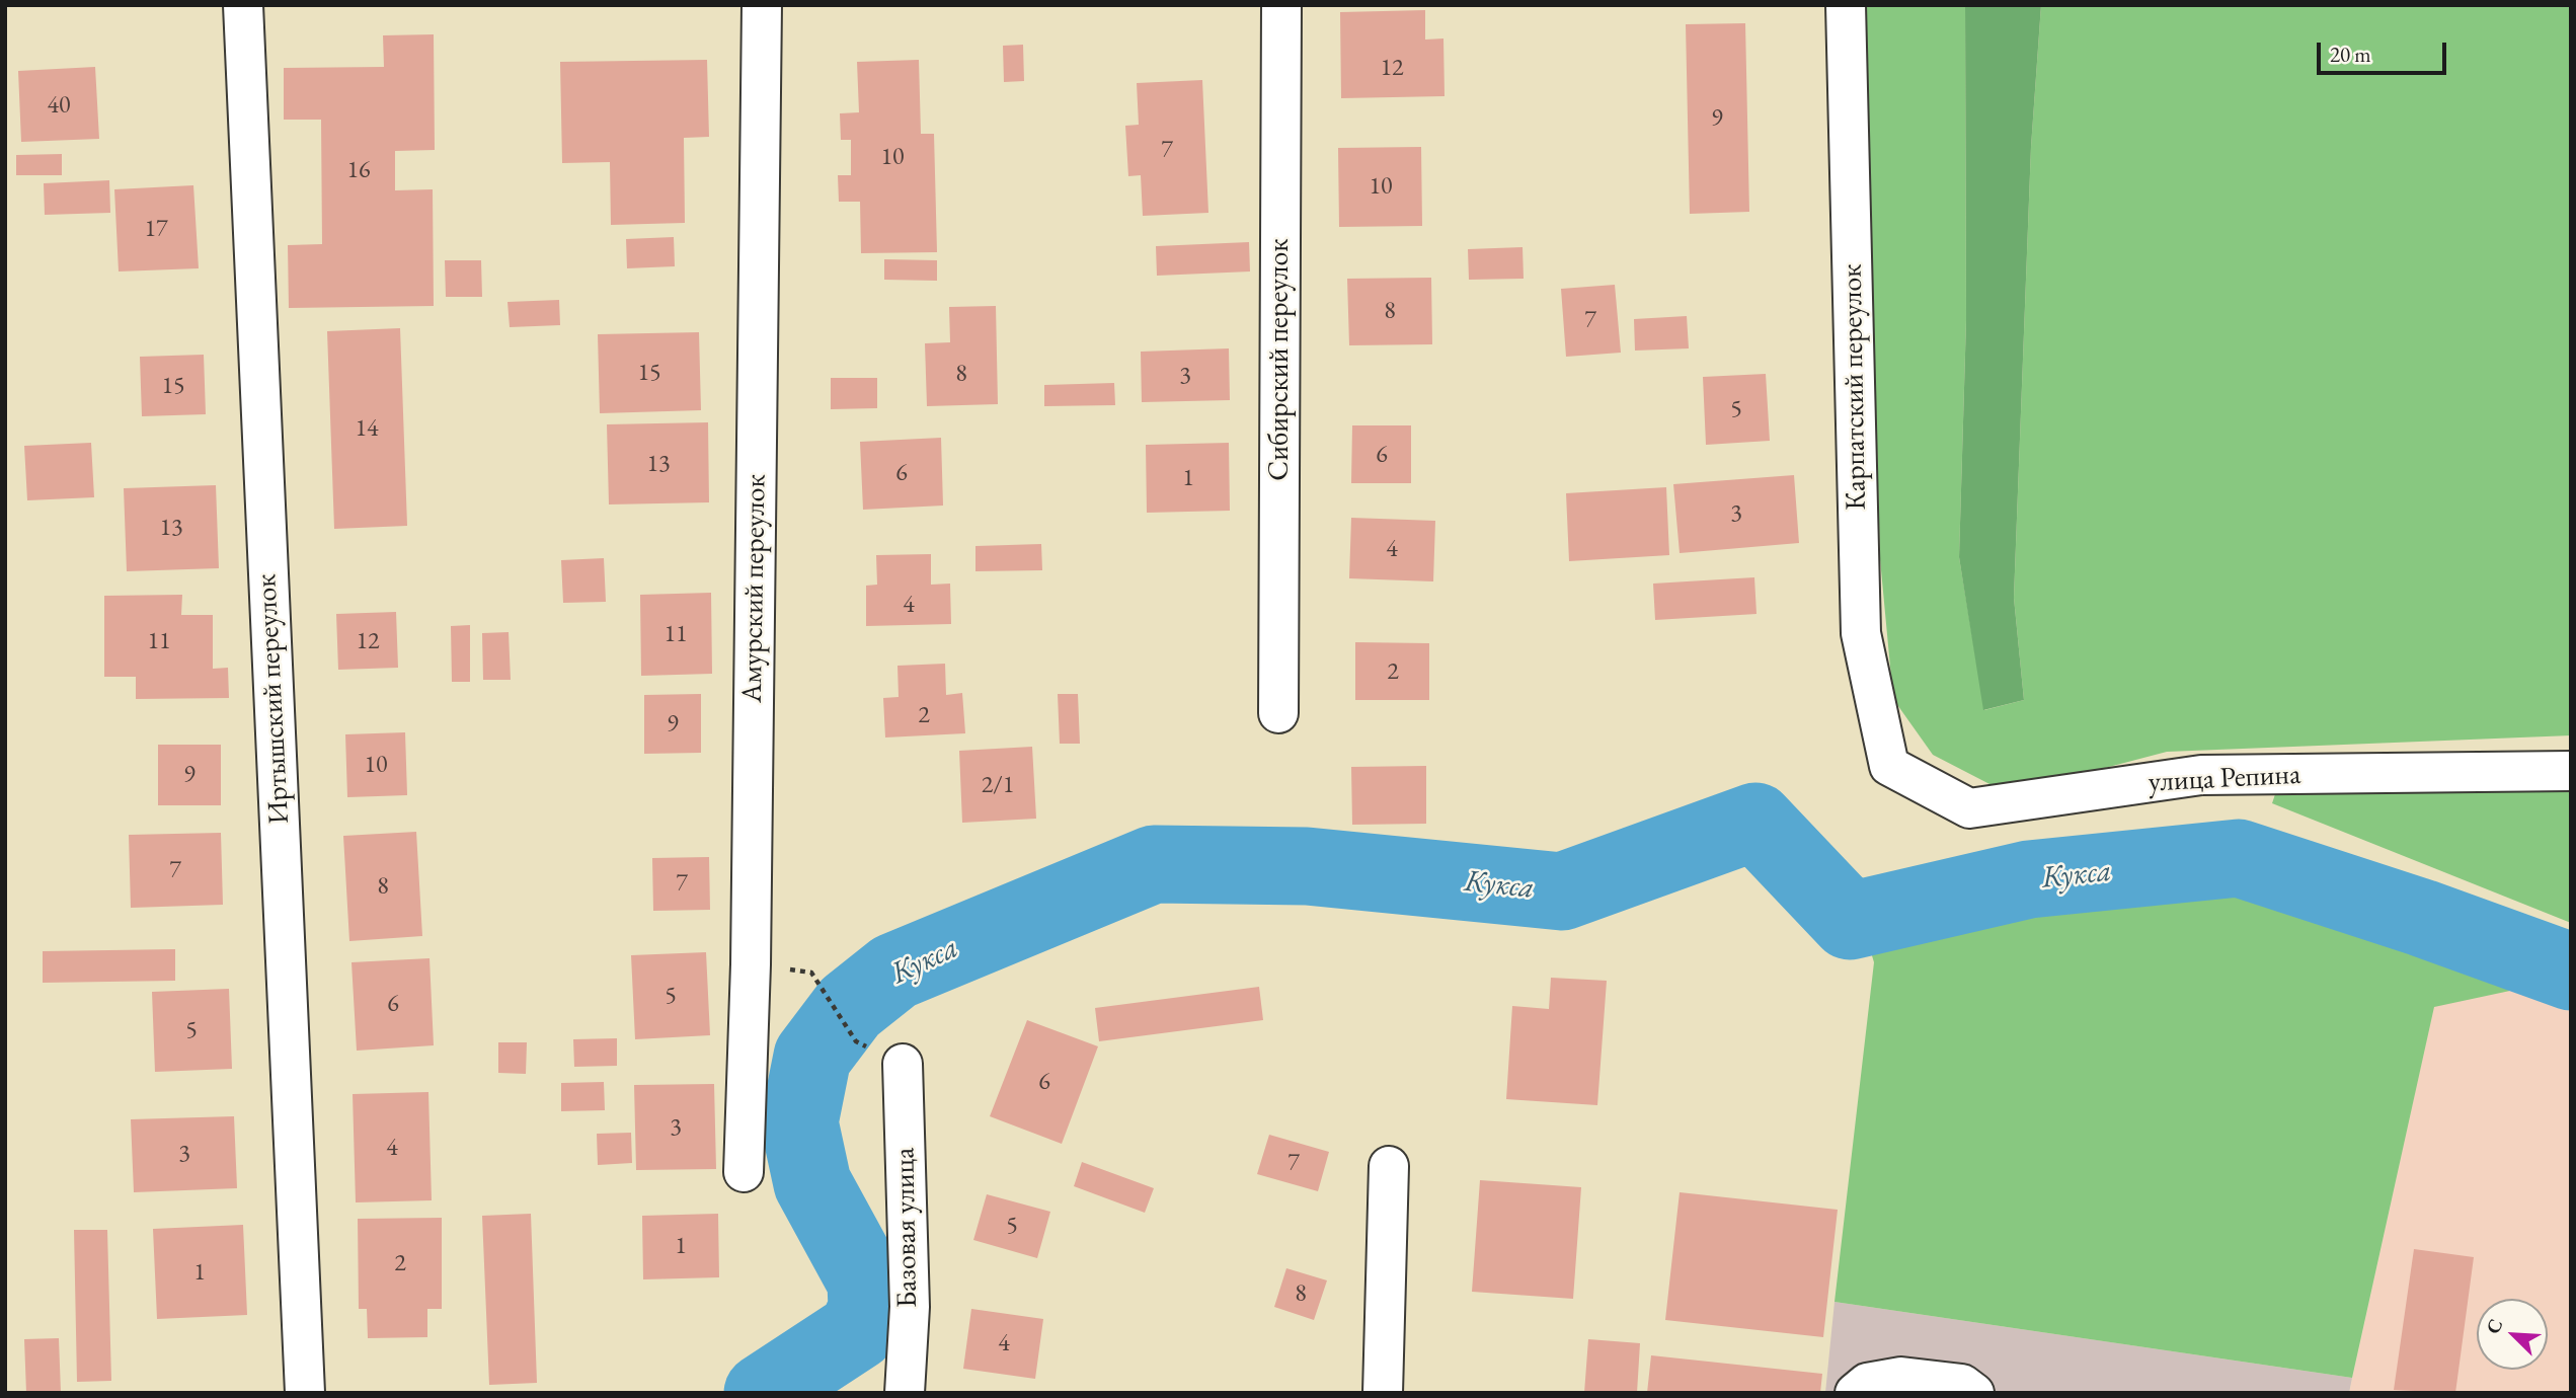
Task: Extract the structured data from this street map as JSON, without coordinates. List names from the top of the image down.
{
  "streets": {
    "street": [
      "Сибирский переулок",
      "Карпатский переулок",
      "Амурский переулок",
      "Иртышский переулок",
      "улица Репина",
      "Базовая улица"
    ]
  },
  "crossings": [
    ["Карпатский переулок", "улица Репина"]
  ],
  "water": ["Кукса"],
  "house_numbers": [
    "12",
    "40",
    "9",
    "7",
    "10",
    "16",
    "10",
    "17",
    "8",
    "7",
    "15",
    "8",
    "3",
    "15",
    "5",
    "14",
    "6",
    "13",
    "6",
    "1",
    "3",
    "13",
    "4",
    "4",
    "11",
    "11",
    "12",
    "2",
    "2",
    "9",
    "10",
    "9",
    "2/1",
    "7",
    "7",
    "8",
    "5",
    "6",
    "5",
    "6",
    "3",
    "4",
    "3",
    "7",
    "5",
    "1",
    "2",
    "1",
    "8",
    "4"
  ],
  "scale_bar": "20 m",
  "north": "top left"
}
